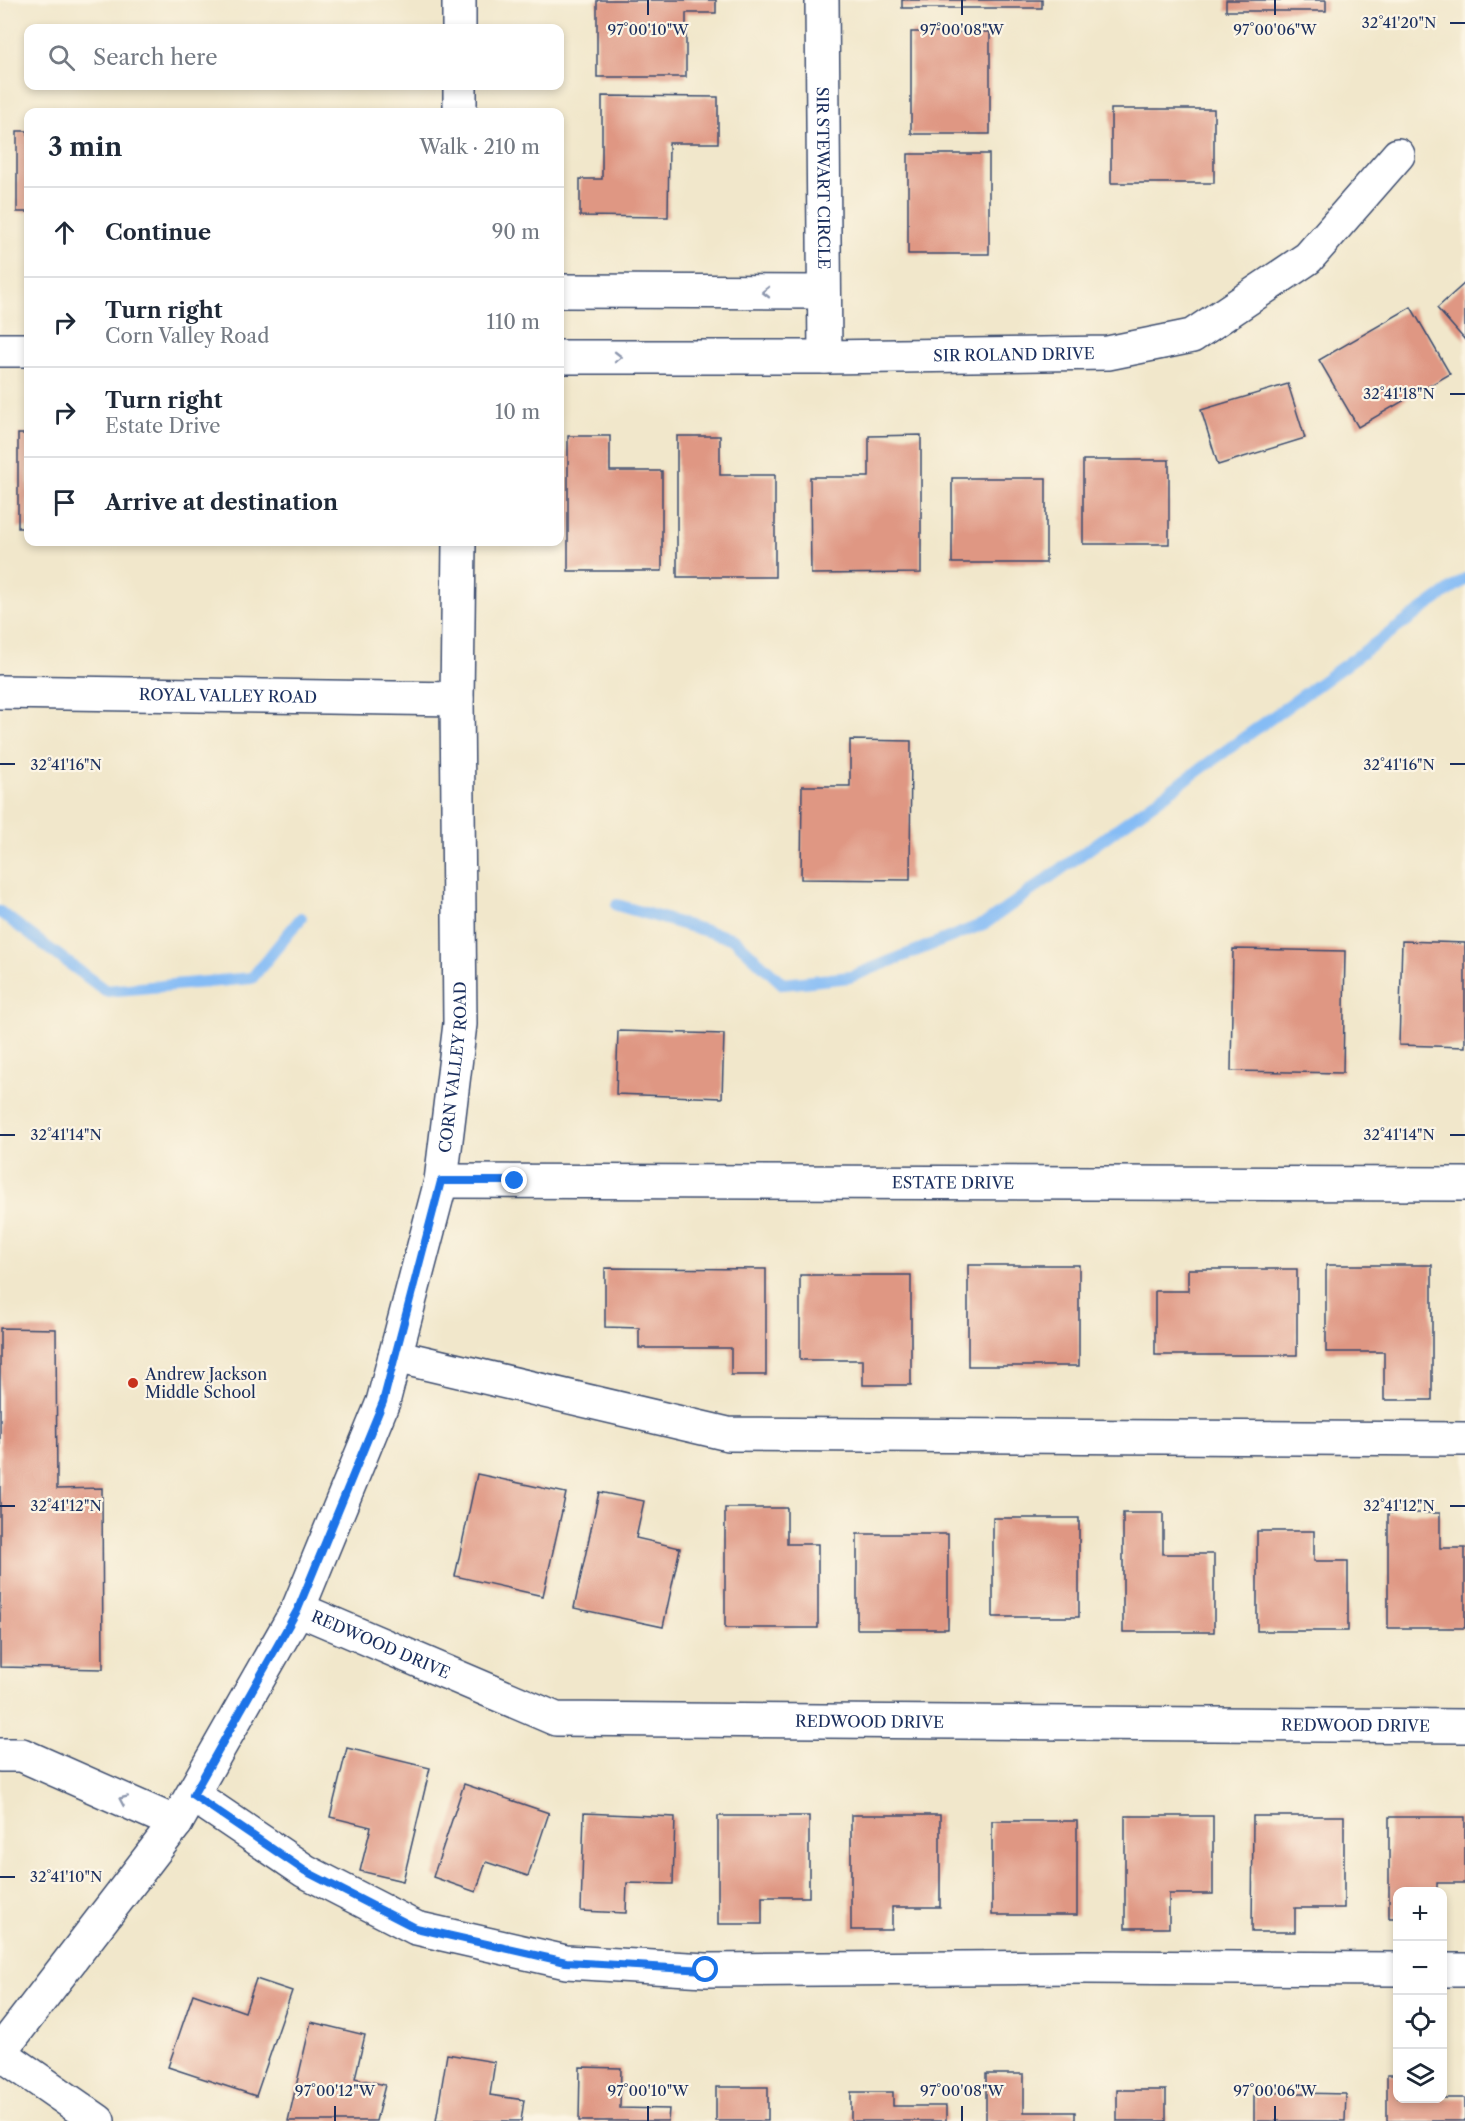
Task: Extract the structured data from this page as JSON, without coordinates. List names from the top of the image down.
{
  "streets": {
    "street": [
      "SIR STEWART CIRCLE",
      "SIR ROLAND DRIVE",
      "ROYAL VALLEY ROAD",
      "CORN VALLEY ROAD",
      "ESTATE DRIVE",
      "REDWOOD DRIVE"
    ]
  },
  "crossings": [
    ["SIR STEWART CIRCLE", "SIR ROLAND DRIVE"],
    ["ROYAL VALLEY ROAD", "CORN VALLEY ROAD"],
    ["CORN VALLEY ROAD", "ESTATE DRIVE"],
    ["CORN VALLEY ROAD", "REDWOOD DRIVE"]
  ],
  "places": ["Andrew Jackson Middle School"],
  "page": {
    "search": "Search here",
    "heading": ["3 min", "Walk · 210 m"],
    "list": [
      ["Continue", "90 m"],
      ["Turn right", "Corn Valley Road", "110 m"],
      ["Turn right", "Estate Drive", "10 m"],
      "Arrive at destination"
    ],
    "map_buttons": ["+", "−"]
  },
  "coordinates": [
    "32°41'20\"N",
    "97°00'10\"W",
    "97°00'08\"W",
    "97°00'06\"W",
    "32°41'18\"N",
    "32°41'16\"N",
    "32°41'14\"N",
    "32°41'12\"N",
    "32°41'10\"N",
    "97°00'12\"W"
  ]
}
